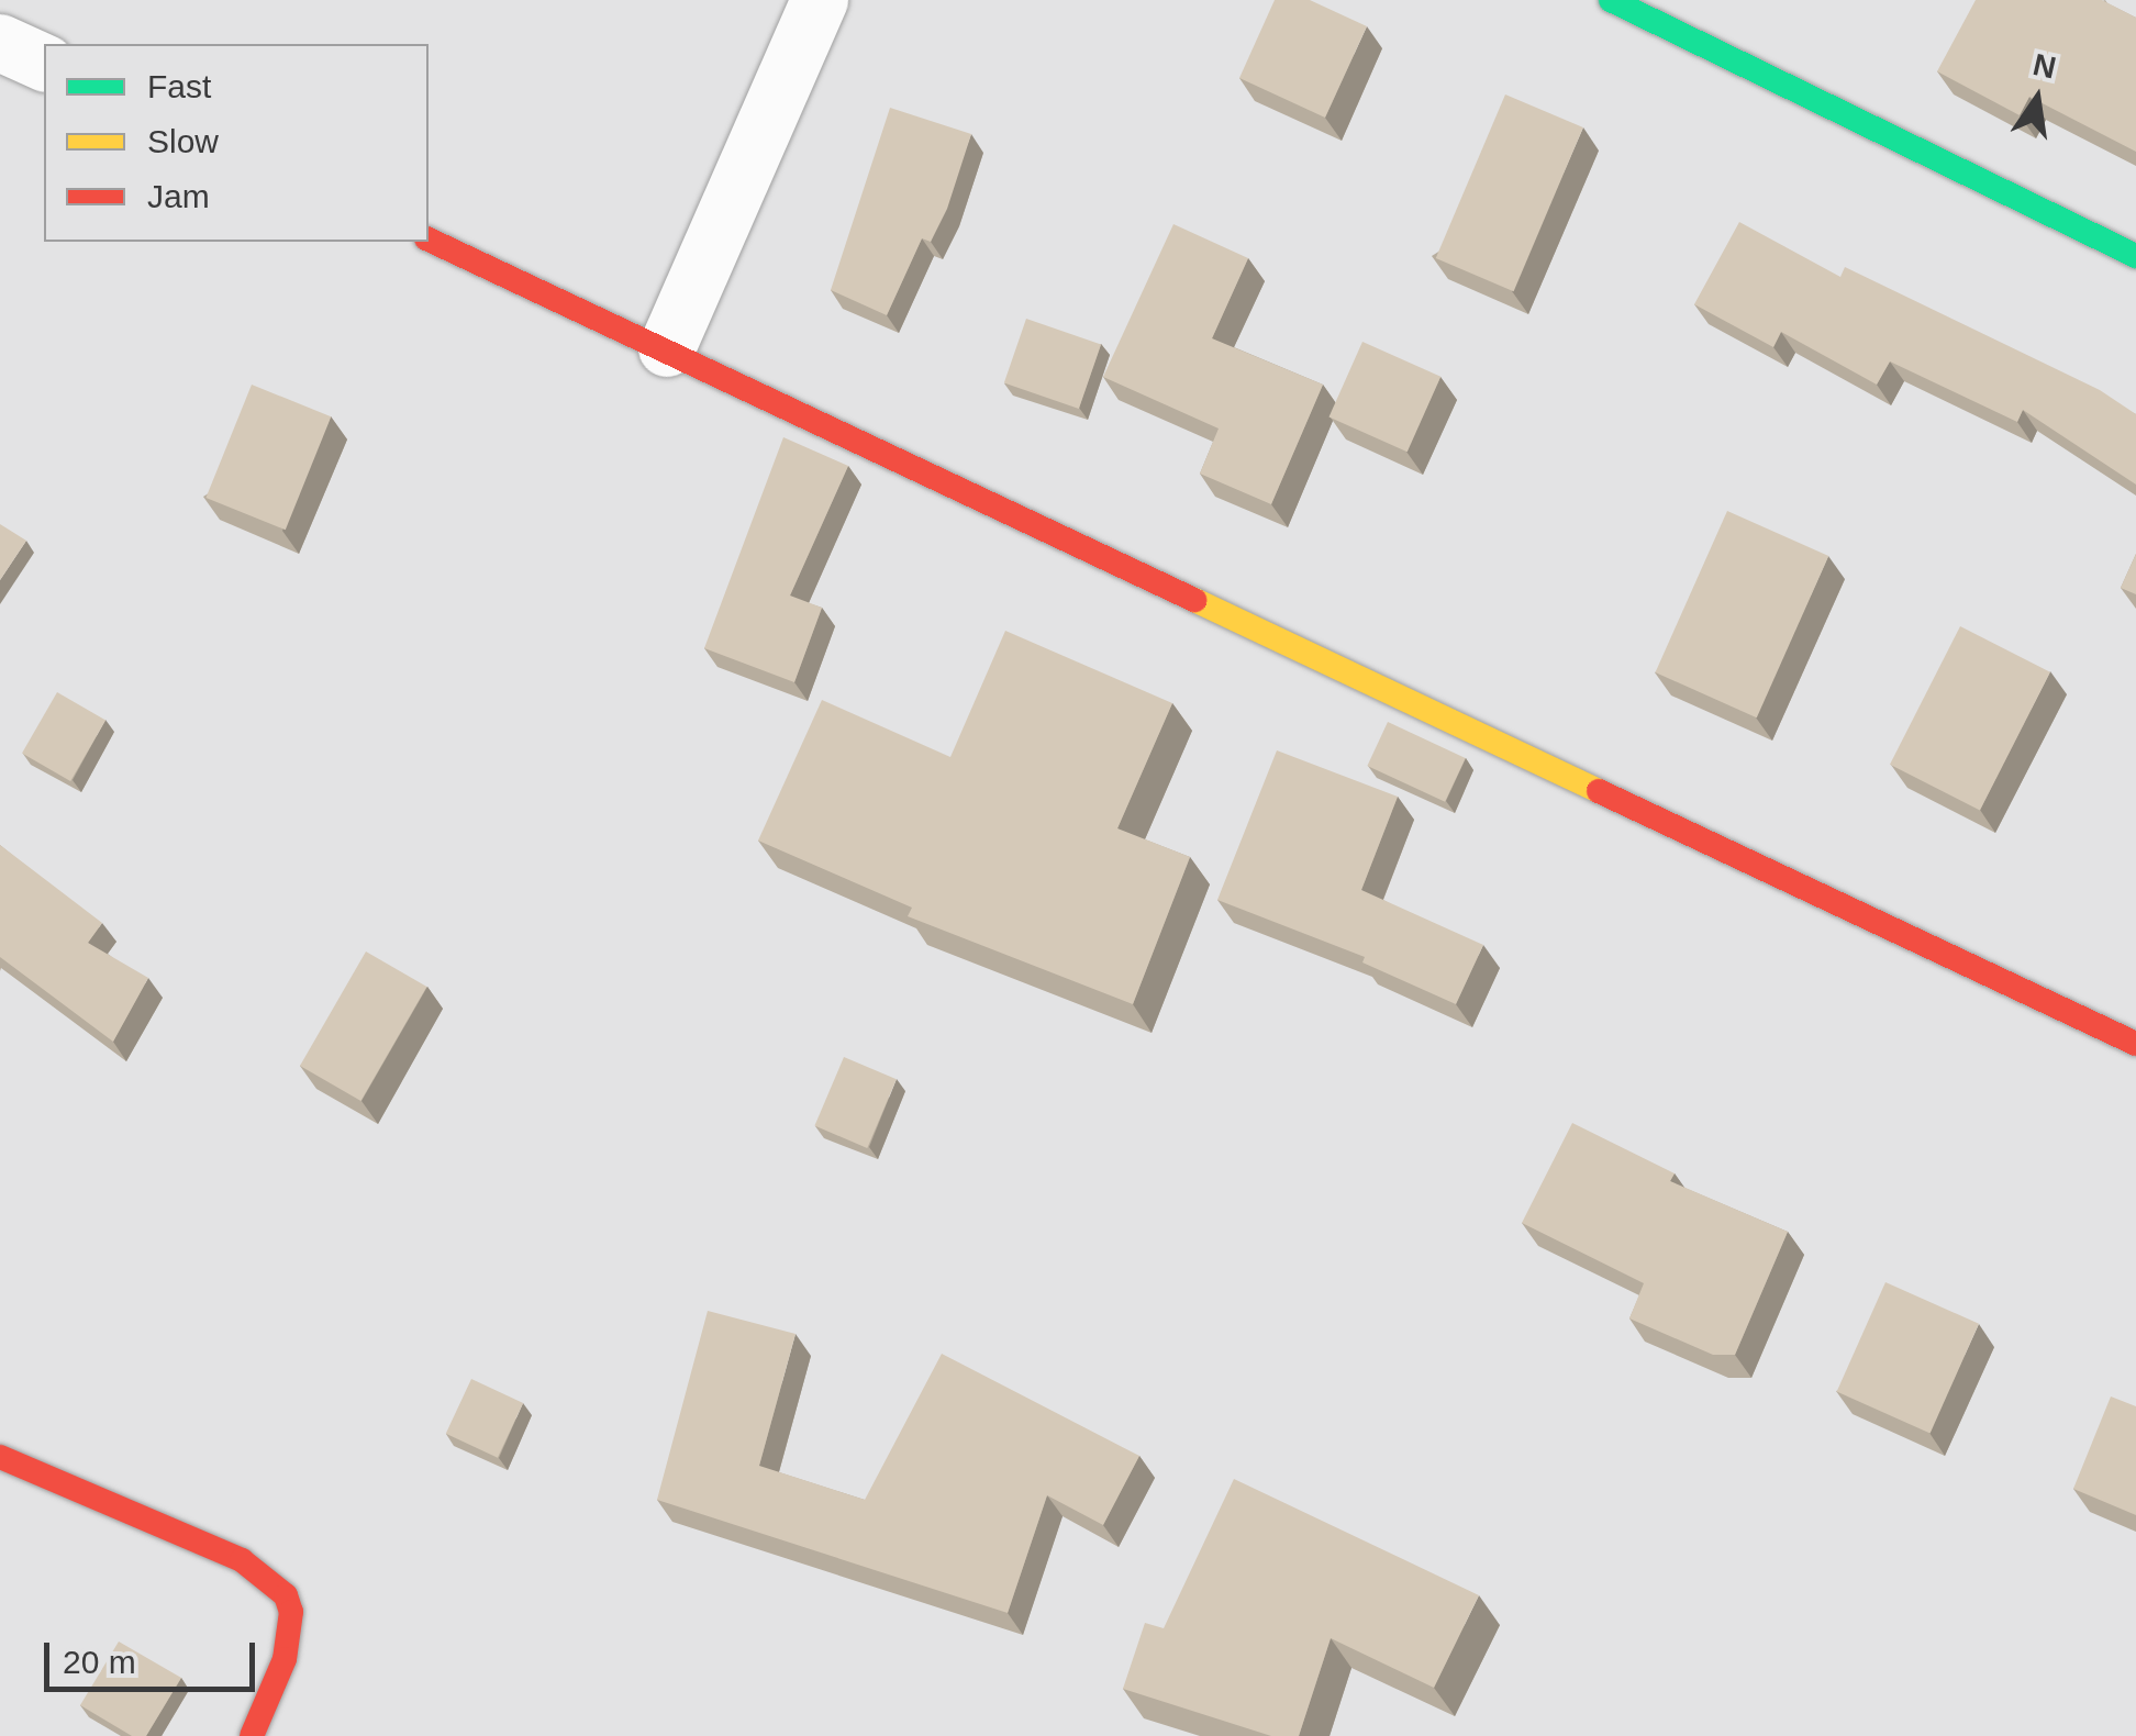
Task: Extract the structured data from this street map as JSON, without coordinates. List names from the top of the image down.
{
  "legend": ["Fast", "Slow", "Jam"],
  "scale_bar": "20 m",
  "north": "top"
}
